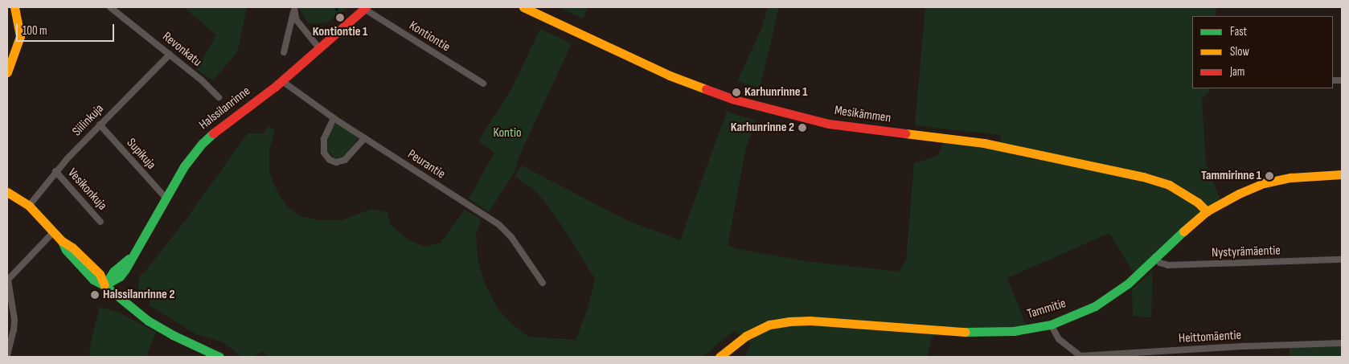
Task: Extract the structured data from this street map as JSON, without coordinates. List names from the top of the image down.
{
  "streets": {
    "street": [
      "Kontiontie",
      "Revonkatu",
      "Halssilanrinne",
      "Mesikämmen",
      "Siilinkuja",
      "Supikuja",
      "Peurantie",
      "Vesikonkuja",
      "Nystyrämäentie",
      "Tammitie",
      "Heittomäentie"
    ]
  },
  "crossings": [
    ["Kontiontie", "Halssilanrinne"],
    ["Revonkatu", "Siilinkuja"],
    ["Halssilanrinne", "Supikuja"],
    ["Halssilanrinne", "Peurantie"],
    ["Mesikämmen", "Tammitie"],
    ["Siilinkuja", "Supikuja"],
    ["Siilinkuja", "Vesikonkuja"],
    ["Nystyrämäentie", "Tammitie"]
  ],
  "parks": ["Kontio"],
  "places": [
    "Kontiontie 1",
    "Karhunrinne 1",
    "Karhunrinne 2",
    "Tammirinne 1",
    "Halssilanrinne 2"
  ],
  "legend": ["Fast", "Slow", "Jam"],
  "scale_bar": "100 m"
}
